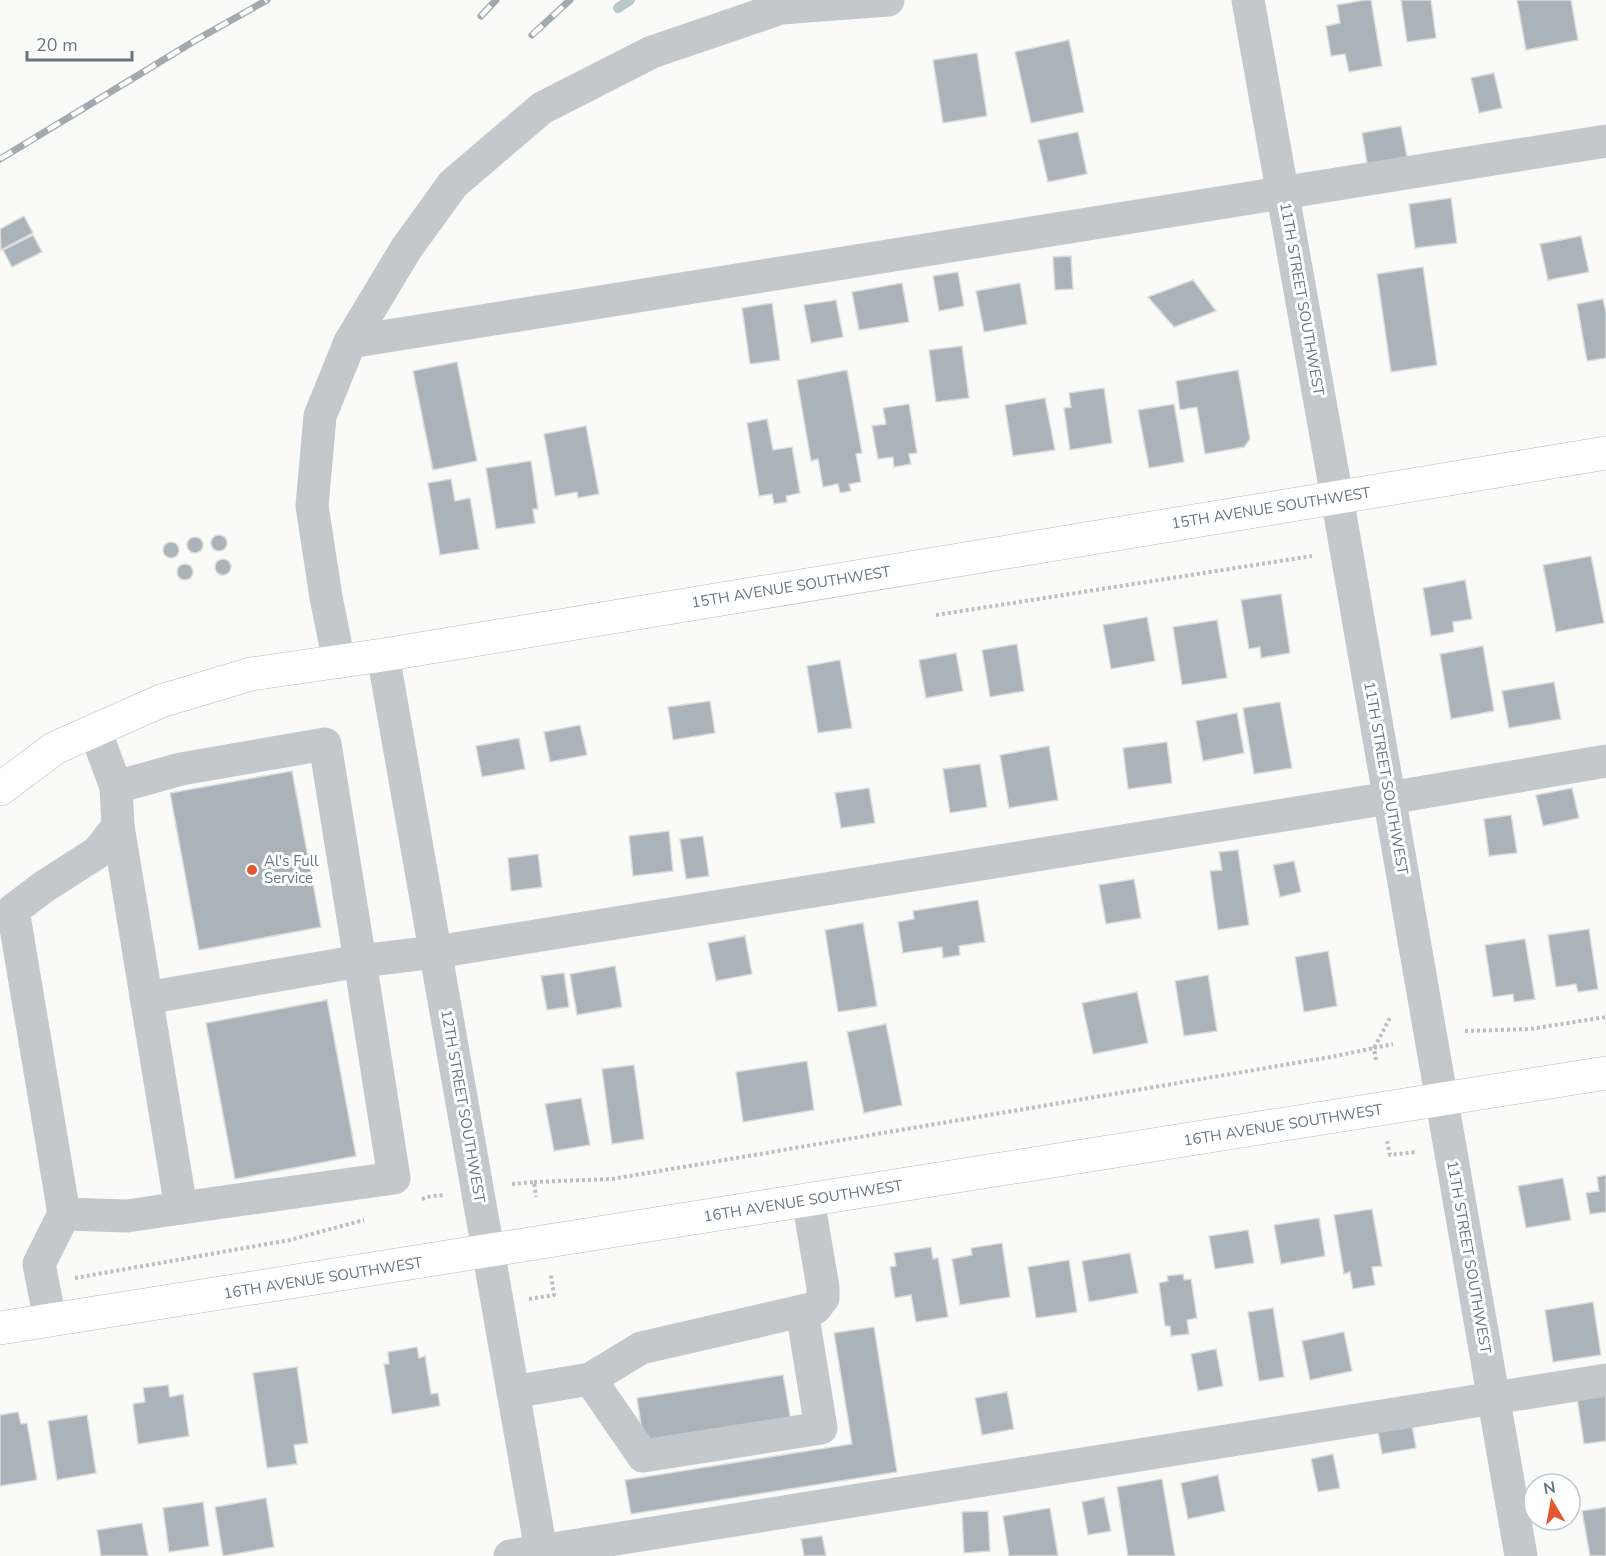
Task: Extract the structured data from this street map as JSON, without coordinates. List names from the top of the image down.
{
  "streets": {
    "main road": ["15TH AVENUE SOUTHWEST", "16TH AVENUE SOUTHWEST"],
    "street": ["11TH STREET SOUTHWEST", "12TH STREET SOUTHWEST"]
  },
  "crossings": [
    ["11TH STREET SOUTHWEST", "15TH AVENUE SOUTHWEST"],
    ["11TH STREET SOUTHWEST", "16TH AVENUE SOUTHWEST"],
    ["15TH AVENUE SOUTHWEST", "12TH STREET SOUTHWEST"],
    ["12TH STREET SOUTHWEST", "16TH AVENUE SOUTHWEST"]
  ],
  "places": ["Al's Full Service"],
  "scale_bar": "20 m",
  "north": "top"
}
